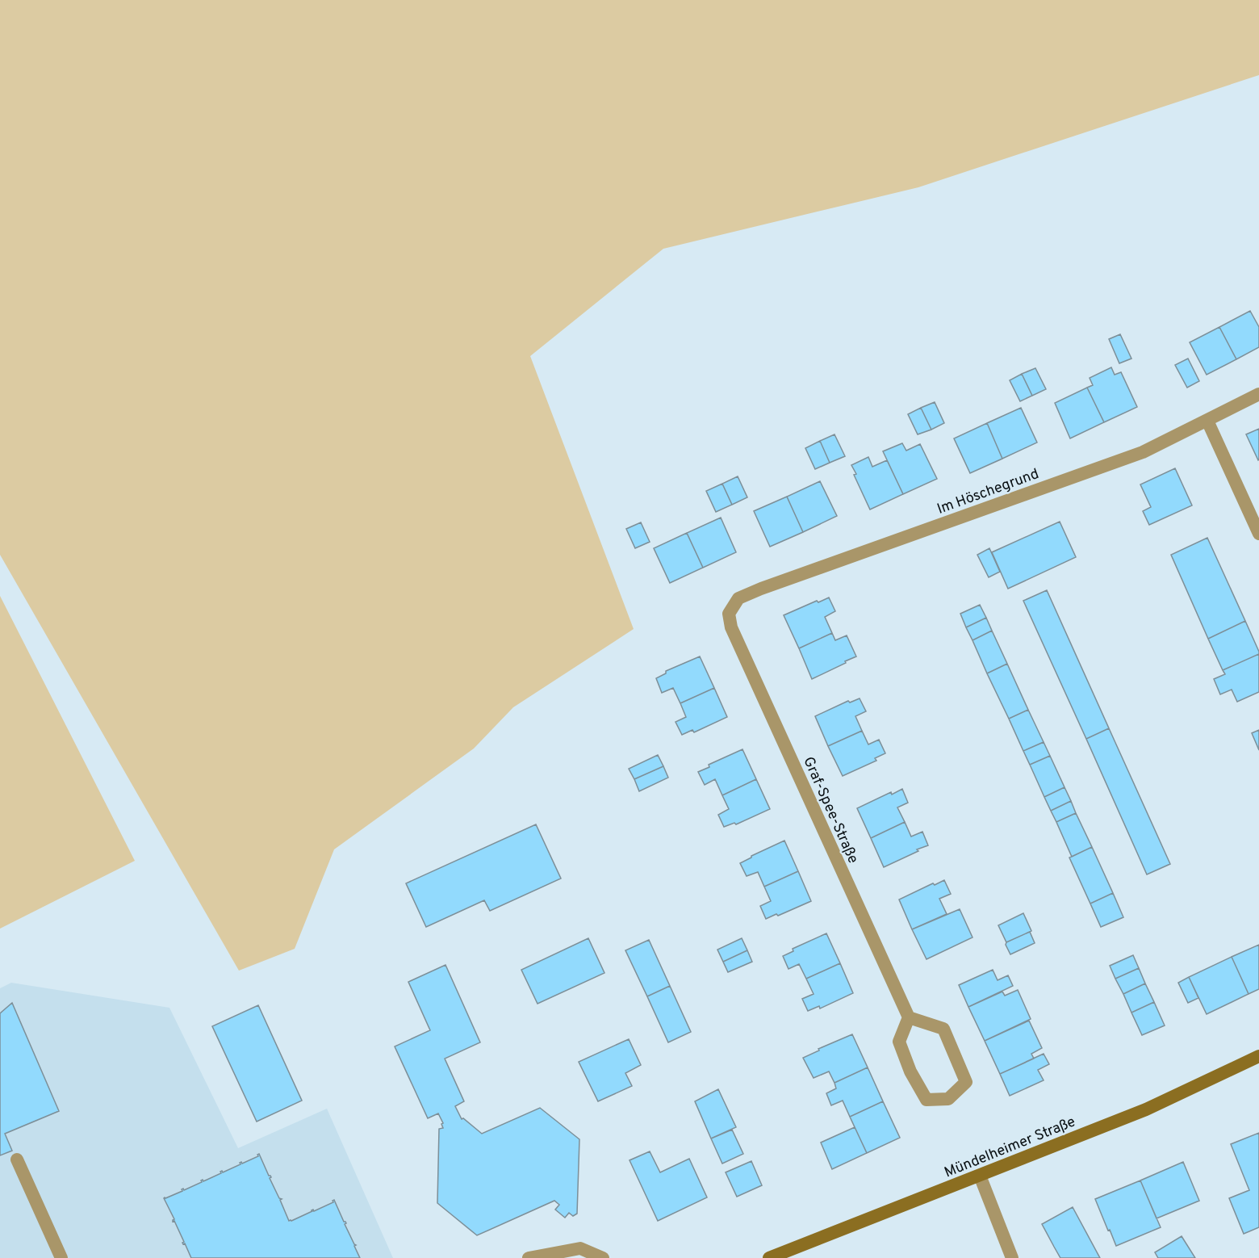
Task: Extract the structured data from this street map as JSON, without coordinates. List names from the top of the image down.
{
  "streets": {
    "main road": ["Mündelheimer Straße"],
    "street": ["Im Höschegrund", "Graf-Spee-Straße"]
  },
  "crossings": [
    ["Im Höschegrund", "Graf-Spee-Straße"]
  ]
}
